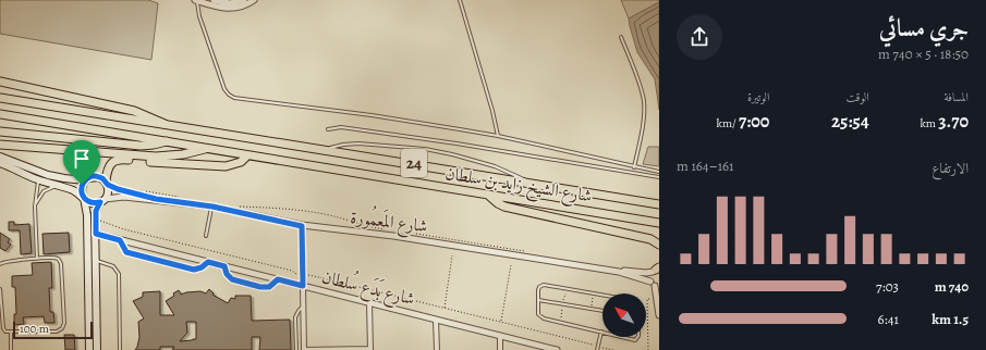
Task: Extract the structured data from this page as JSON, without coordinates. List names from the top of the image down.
{
  "streets": {
    "main road": ["24", "شارع الشيخ زايد بن سلطان"],
    "street": ["شارع المَعمُورة", "شارع بَدَع سُلطان"]
  },
  "scale_bar": "100 m",
  "north": "top left",
  "page": {
    "heading": ["جري مسائي", "18:50 · 5 × 740 m"],
    "stats": [
      ["المسافة", "3.70 km"],
      ["الوقت", "25:54"],
      ["الوتيرة", "7:00 /km"]
    ],
    "chart": ["الارتفاع", "161–164 m"],
    "list": [
      {
        "name": "740 m",
        "note": "7:03"
      },
      {
        "name": "1.5 km",
        "note": "6:41"
      }
    ],
    "scale": "100 m"
  }
}
